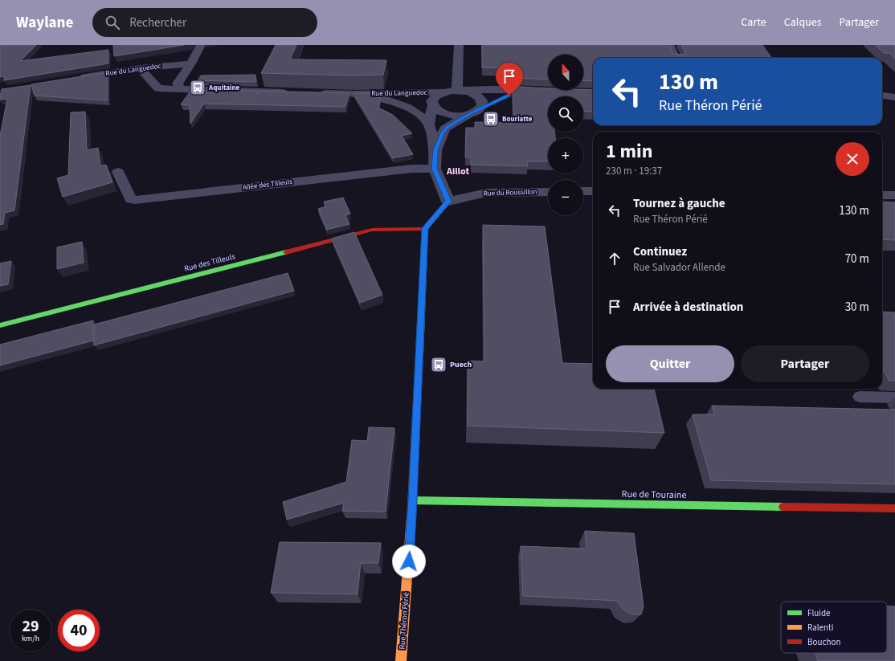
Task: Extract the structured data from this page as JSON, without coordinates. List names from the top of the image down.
{
  "streets": {
    "street": [
      "Rue du Languedoc",
      "Allée des Tilleuls",
      "Rue du Roussillon",
      "Rue des Tilleuls",
      "Rue de Touraine",
      "Rue Théron Périé"
    ]
  },
  "crossings": [
    ["Rue des Tilleuls", "Rue Théron Périé"],
    ["Rue de Touraine", "Rue Théron Périé"]
  ],
  "districts": ["Aillot"],
  "places": {
    "bus stop": ["Aquitaine", "Bouriatte", "Puech"]
  },
  "legend": ["Fluide", "Ralenti", "Bouchon"],
  "north": "top",
  "page": {
    "header": "Waylane",
    "search": "Rechercher",
    "nav": ["Carte", "Calques", "Partager"],
    "map_buttons": ["+", "−"],
    "turn": ["130 m", "Rue Théron Périé"],
    "heading": ["1 min", "230 m · 19:37"],
    "list": [
      {
        "name": "Tournez à gauche",
        "note": "Rue Théron Périé",
        "value": "130 m"
      },
      {
        "name": "Continuez",
        "note": "Rue Salvador Allende",
        "value": "70 m"
      },
      {
        "name": "Arrivée à destination",
        "value": "30 m"
      }
    ],
    "buttons": ["Quitter", "Partager"],
    "speed": "29 km/h",
    "limit": "40"
  }
}
